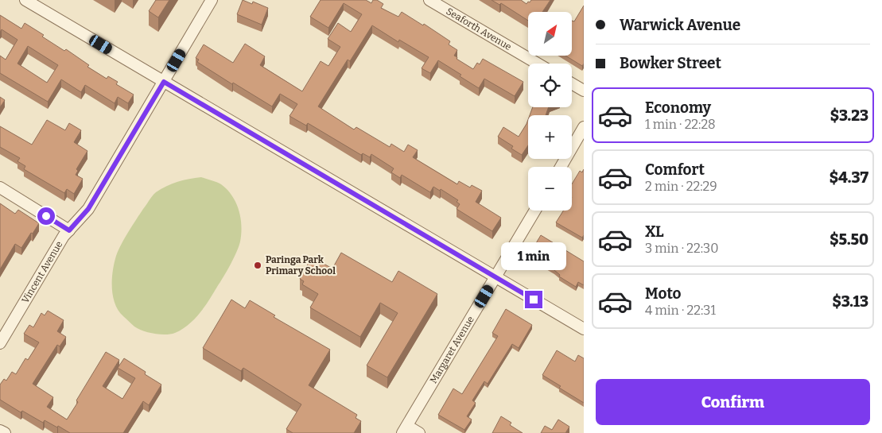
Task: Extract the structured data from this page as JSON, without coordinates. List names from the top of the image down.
{
  "streets": {
    "street": ["Seaforth Avenue", "Vincent Avenue", "Margaret Avenue"]
  },
  "places": ["Paringa Park Primary School"],
  "north": "top right",
  "page": {
    "banner": ["Warwick Avenue", "Bowker Street"],
    "map_buttons": ["+", "−"],
    "list": [
      {
        "name": "Economy",
        "note": "1 min · 22:28",
        "value": "$3.23"
      },
      {
        "name": "Comfort",
        "note": "2 min · 22:29",
        "value": "$4.37"
      },
      {
        "name": "XL",
        "note": "3 min · 22:30",
        "value": "$5.50"
      },
      {
        "name": "Moto",
        "note": "4 min · 22:31",
        "value": "$3.13"
      }
    ],
    "bubble": "1 min",
    "buttons": "Confirm"
  }
}
